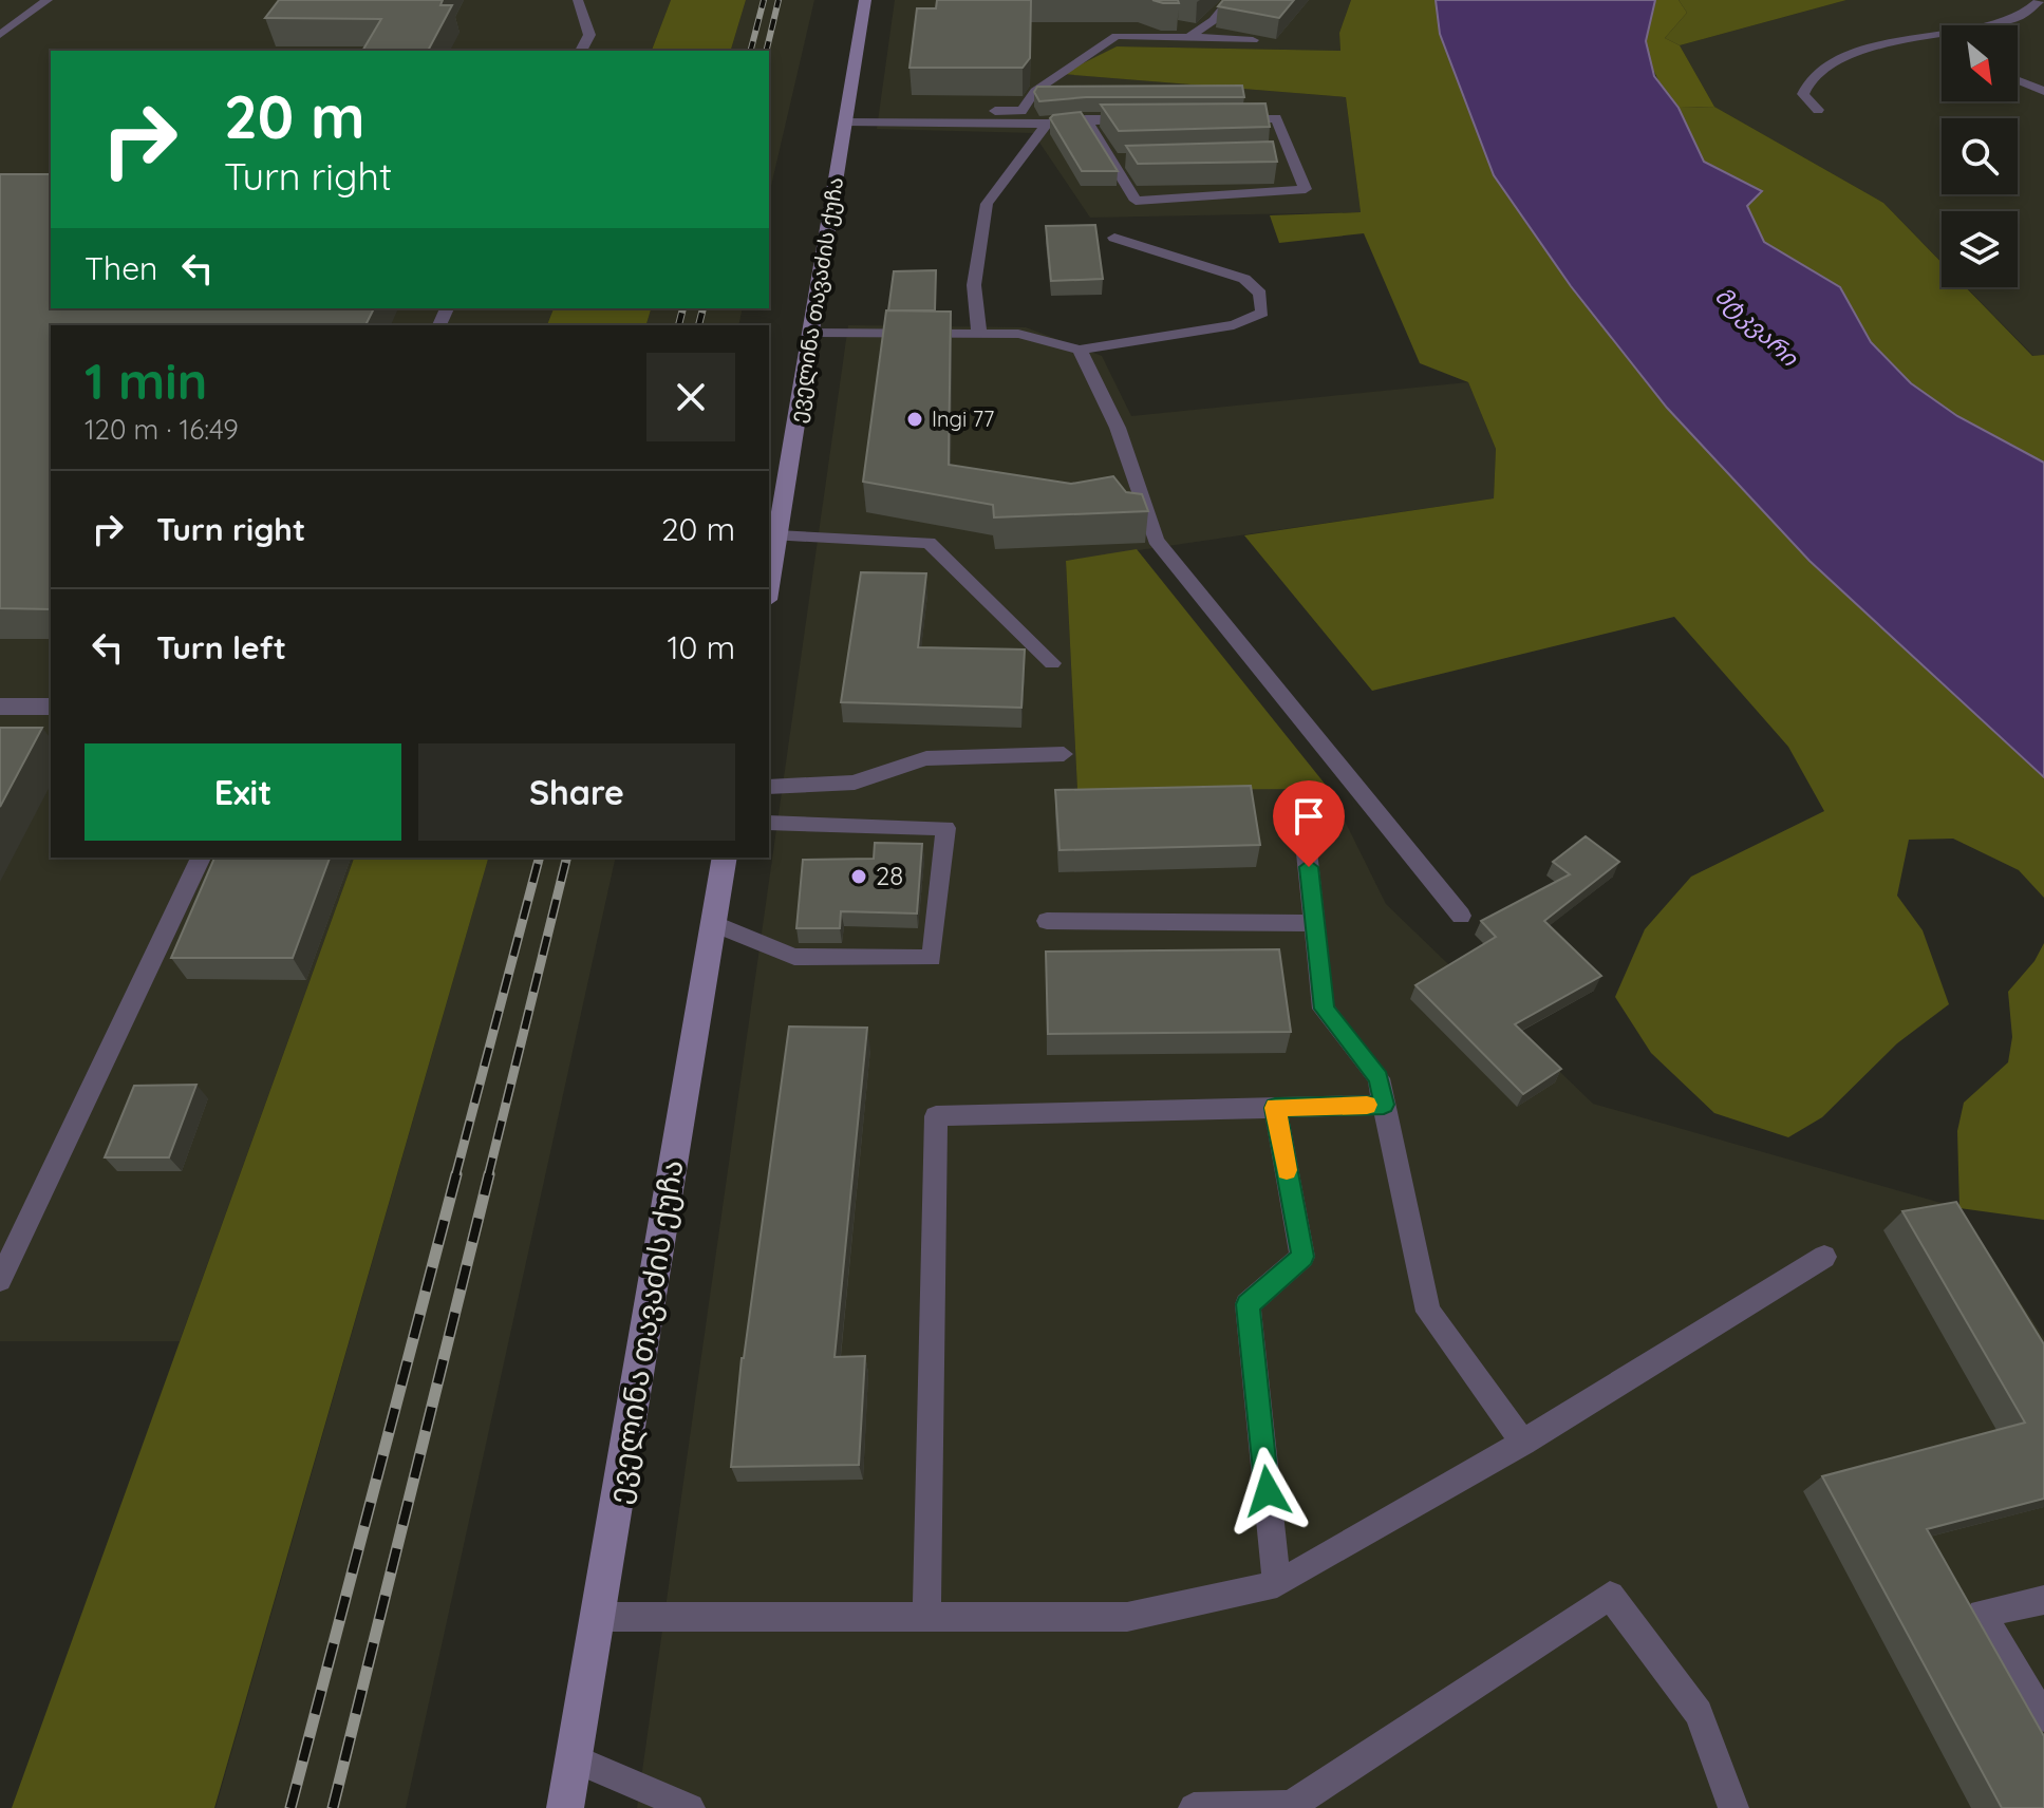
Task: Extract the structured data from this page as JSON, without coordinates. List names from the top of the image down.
{
  "streets": {
    "main road": ["ეველინა თავაძის ქუჩა"]
  },
  "water": ["მტკვარი"],
  "places": ["Ingi 77", "28"],
  "north": "bottom right",
  "page": {
    "turn": ["20 m", "Turn right"],
    "then": "Then",
    "heading": ["1 min", "120 m · 16:49"],
    "list": [
      {
        "name": "Turn right",
        "value": "20 m"
      },
      {
        "name": "Turn left",
        "value": "10 m"
      }
    ],
    "buttons": ["Exit", "Share"]
  }
}
